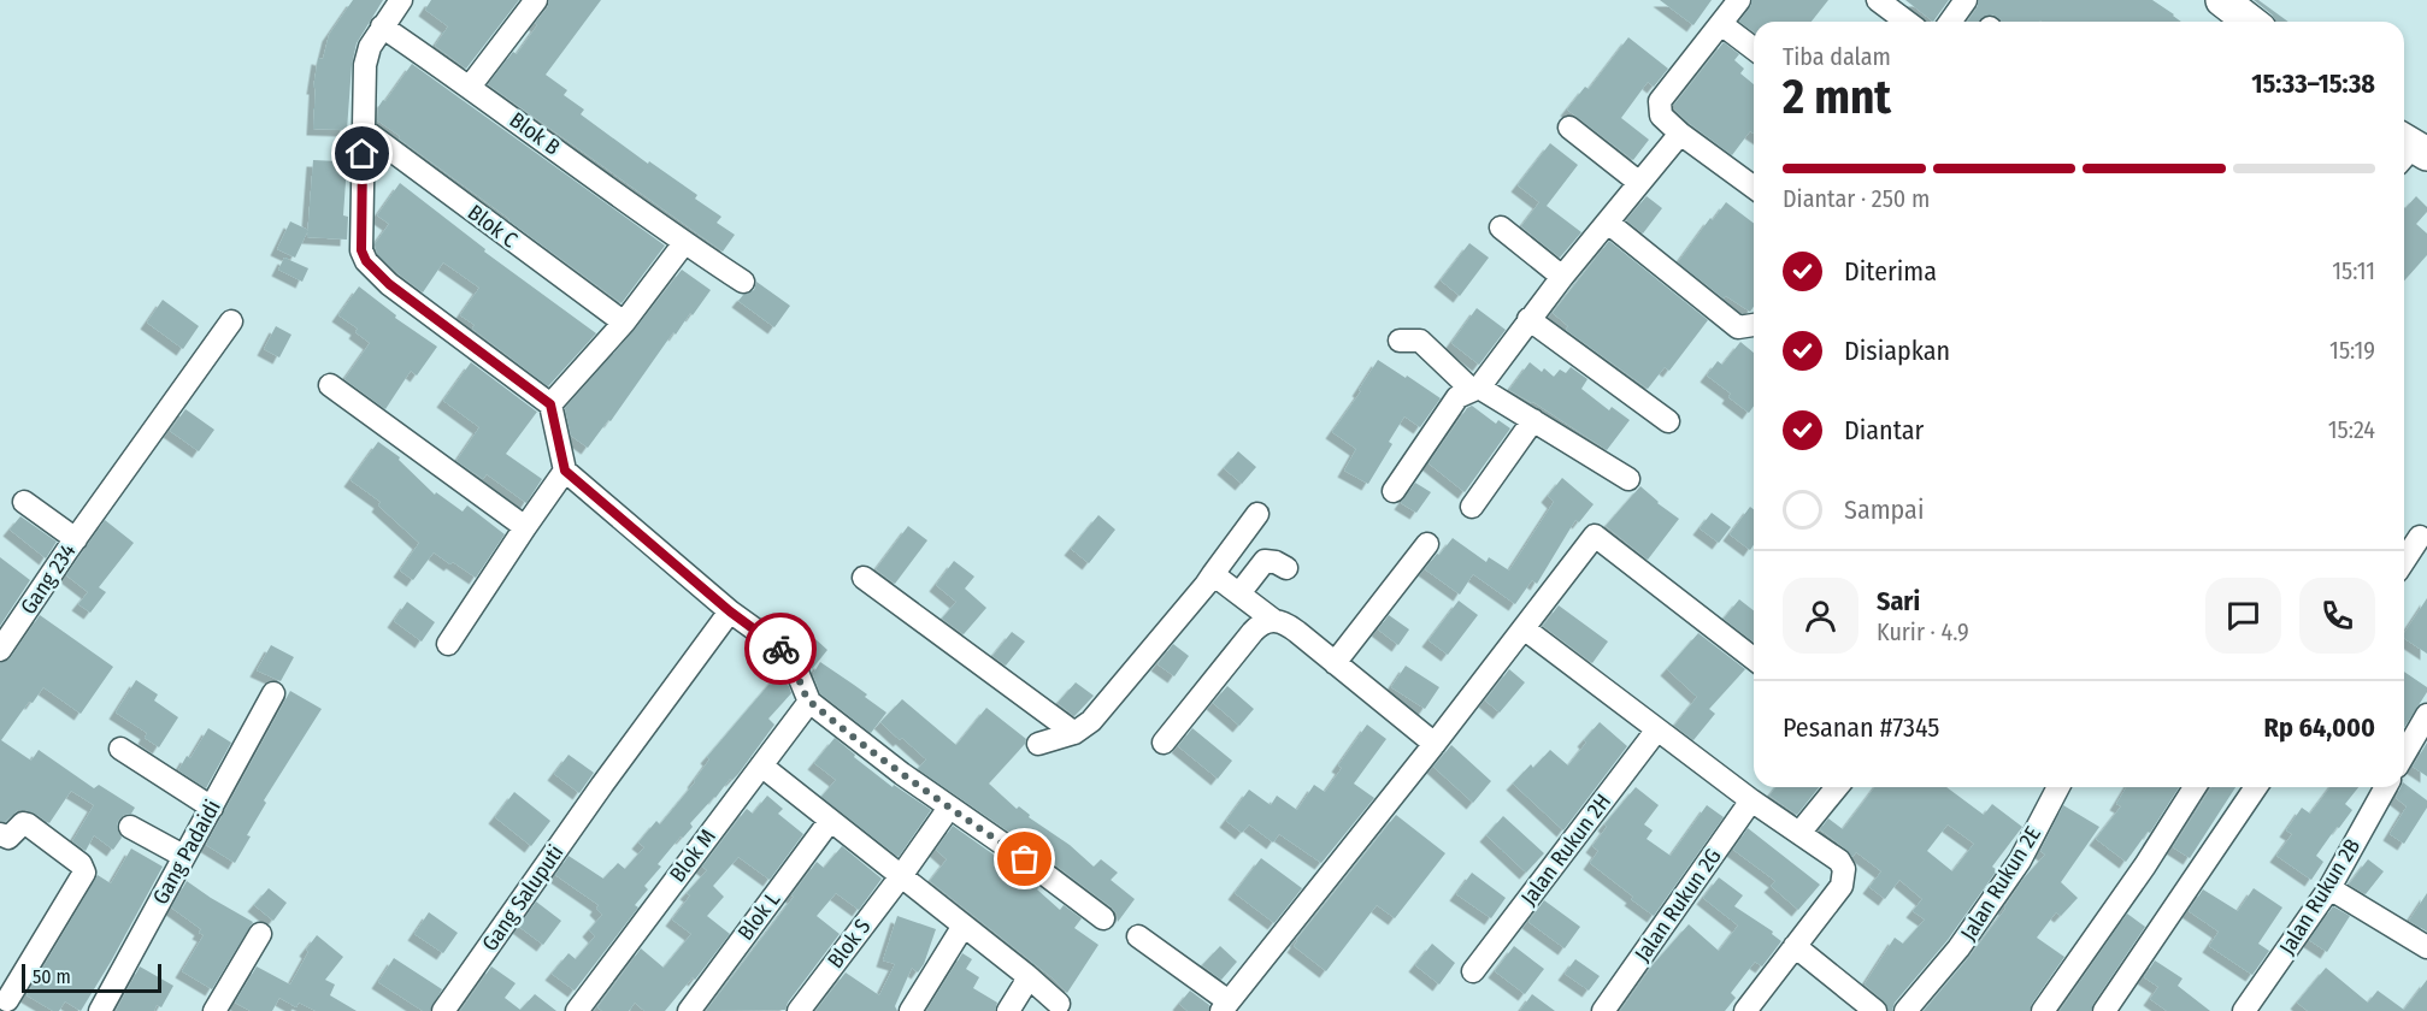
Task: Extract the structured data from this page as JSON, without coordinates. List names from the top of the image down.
{
  "streets": {
    "street": [
      "Blok B",
      "Blok C",
      "Gang 234",
      "Jalan Rukun 2H",
      "Gang Padaidi",
      "Blok M",
      "Jalan Rukun 2E",
      "Jalan Rukun 2B",
      "Gang Saluputi",
      "Jalan Rukun 2G",
      "Blok L",
      "Blok S"
    ]
  },
  "scale_bar": "50 m",
  "page": {
    "heading": ["2 mnt", "Tiba dalam", "15:33–15:38"],
    "panel": [
      "Sari",
      "Kurir · 4.9",
      "Pesanan #7345",
      "Rp 64,000"
    ],
    "bar": "Diantar · 250 m",
    "list": [
      ["Diterima", "15:11"],
      ["Disiapkan", "15:19"],
      ["Diantar", "15:24"],
      "Sampai"
    ],
    "scale": "50 m"
  }
}
